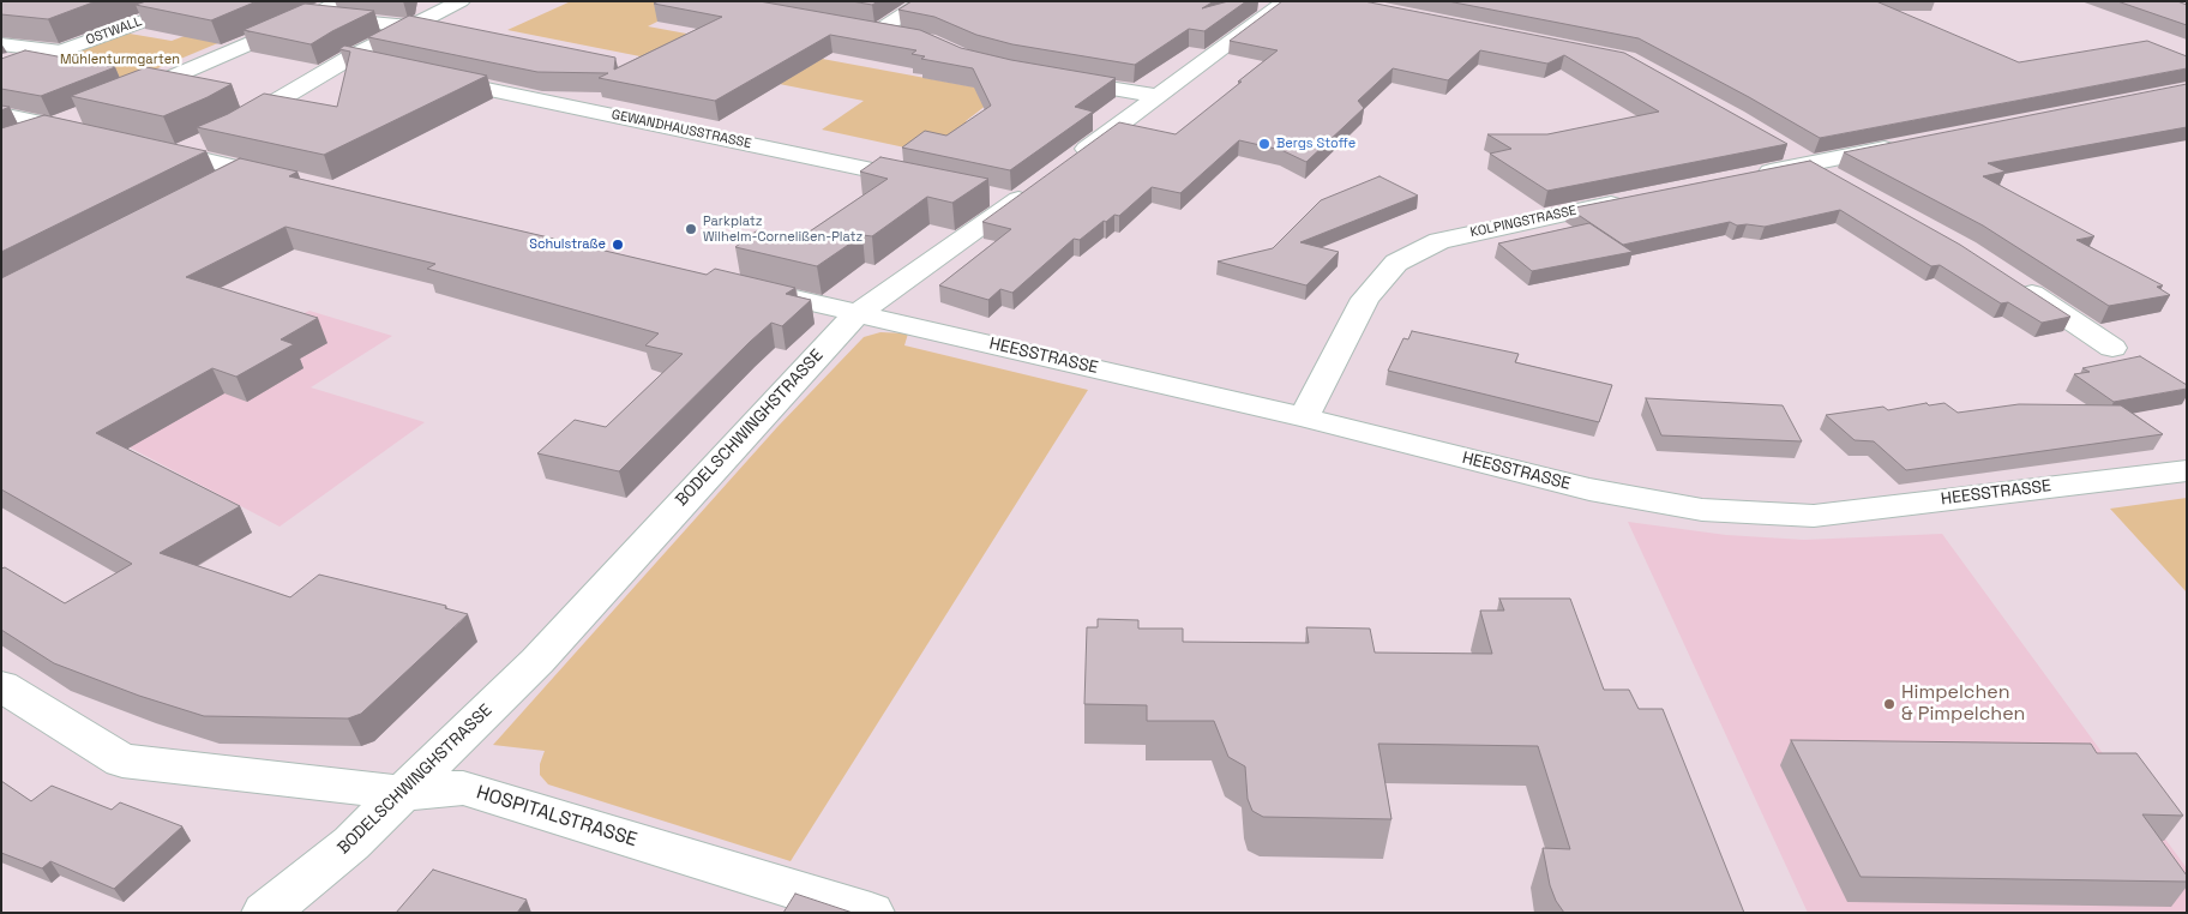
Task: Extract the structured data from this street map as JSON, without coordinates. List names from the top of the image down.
{
  "streets": {
    "street": [
      "OSTWALL",
      "GEWANDHAUSSTRASSE",
      "KOLPINGSTRASSE",
      "HEESSTRASSE",
      "BODELSCHWINGHSTRASSE",
      "HOSPITALSTRASSE"
    ]
  },
  "crossings": [
    ["KOLPINGSTRASSE", "HEESSTRASSE"],
    ["HEESSTRASSE", "BODELSCHWINGHSTRASSE"],
    ["BODELSCHWINGHSTRASSE", "HOSPITALSTRASSE"]
  ],
  "parks": ["Mühlenturmgarten"],
  "places": [
    "Bergs Stoffe",
    "Parkplatz Wilhelm-Cornelißen-Platz",
    "Schulstraße",
    "Himpelchen & Pimpelchen"
  ]
}
